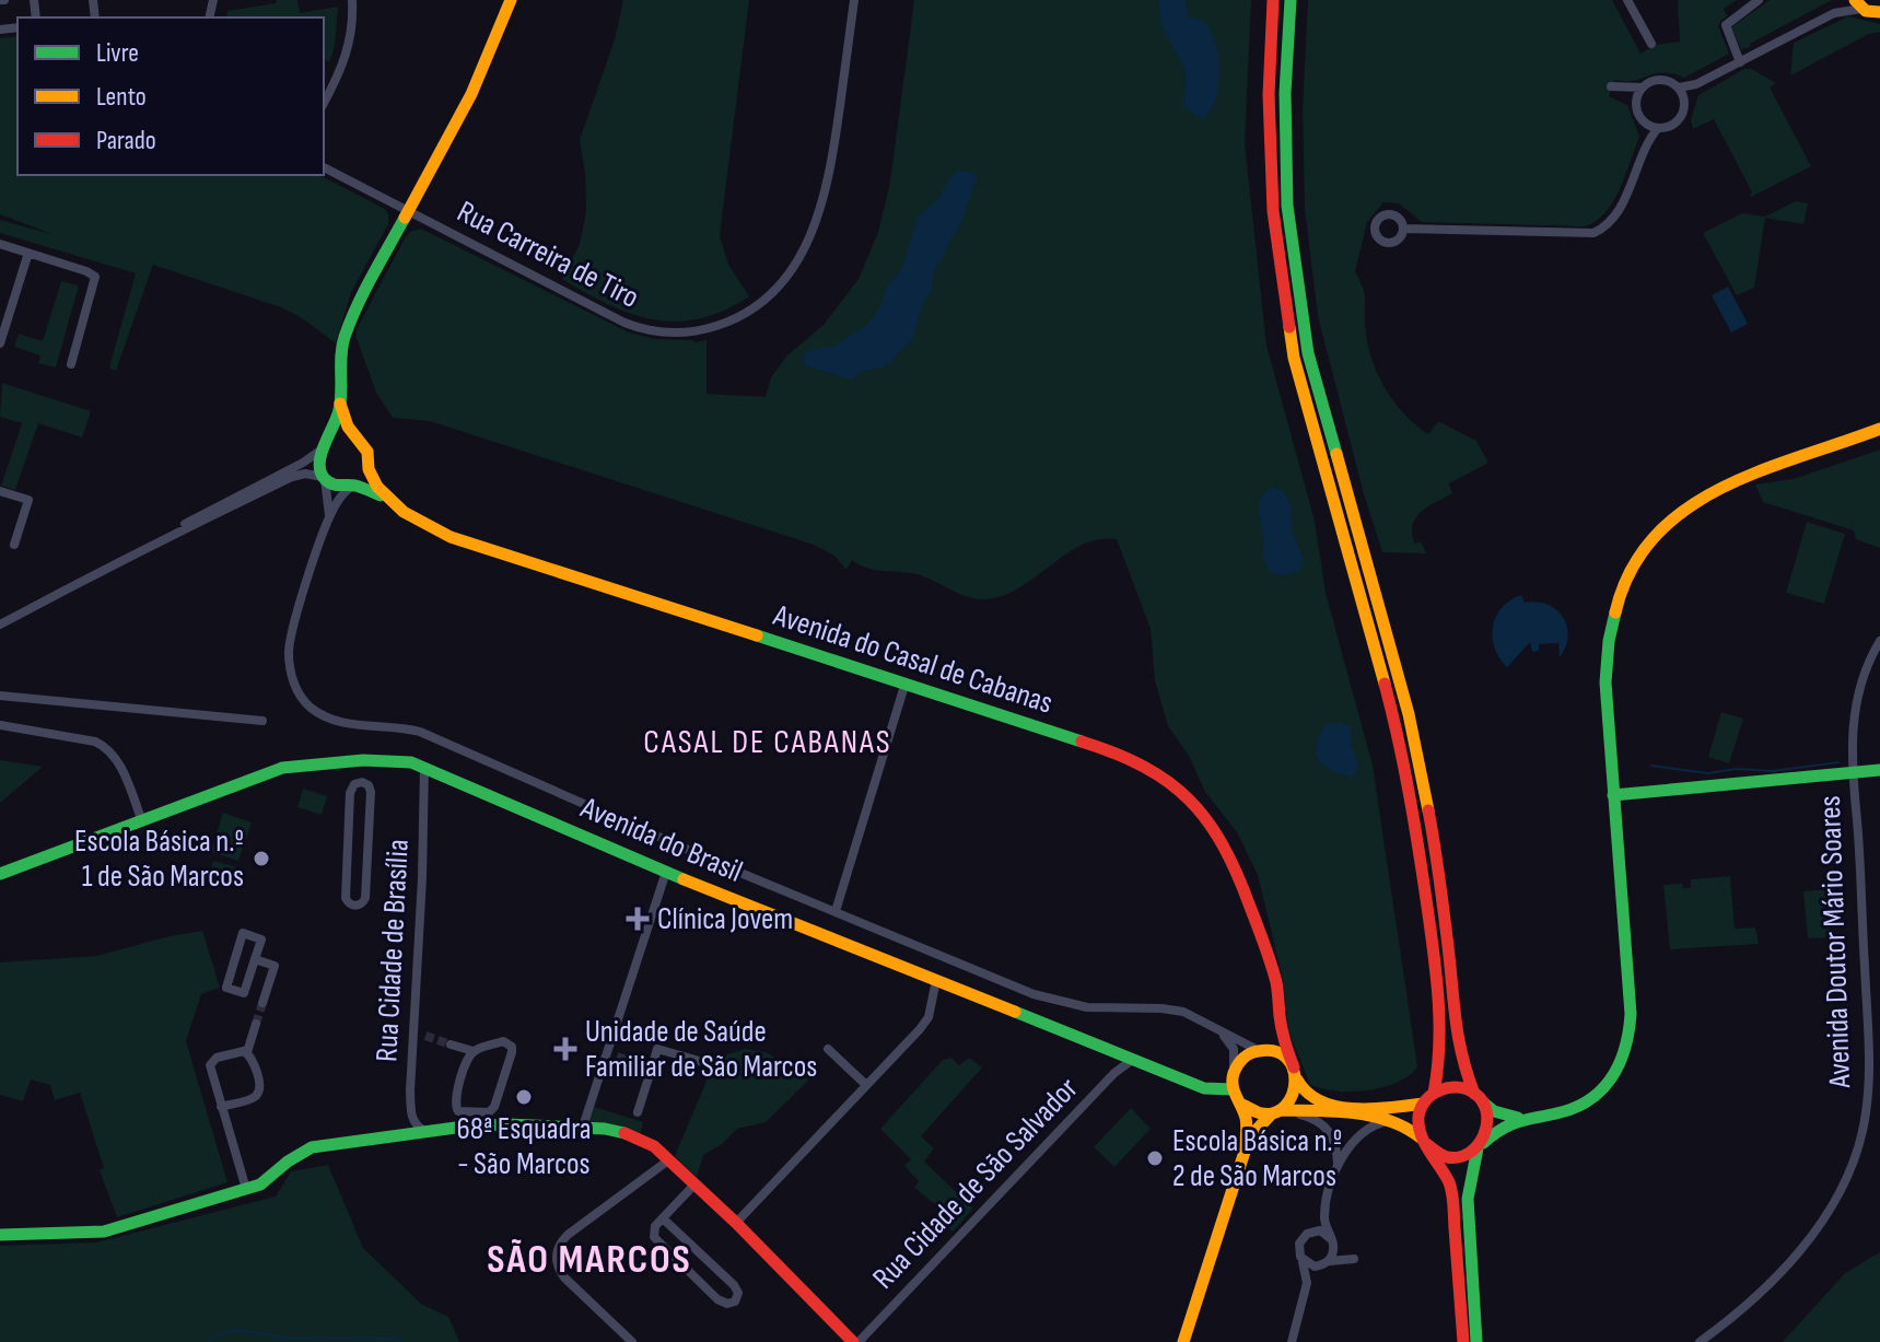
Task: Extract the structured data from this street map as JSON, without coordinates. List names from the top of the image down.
{
  "streets": {
    "street": [
      "Rua Carreira de Tiro",
      "Avenida do Casal de Cabanas",
      "Avenida do Brasil",
      "Avenida Doutor Mário Soares",
      "Rua Cidade de Brasília",
      "Rua Cidade de São Salvador"
    ]
  },
  "crossings": [
    ["Rua Carreira de Tiro", "Avenida do Casal de Cabanas"],
    ["Avenida do Casal de Cabanas", "Avenida do Brasil"],
    ["Avenida do Brasil", "Rua Cidade de Brasília"],
    ["Avenida do Brasil", "Rua Cidade de São Salvador"]
  ],
  "districts": ["CASAL DE CABANAS", "SÃO MARCOS"],
  "places": {
    "other": ["Escola Básica n.º 1 de São Marcos", "68ª Esquadra - São Marcos", "Escola Básica n.º 2 de São Marcos"],
    "health": ["Clínica Jovem", "Unidade de Saúde Familiar de São Marcos"]
  },
  "legend": ["Livre", "Lento", "Parado"]
}
